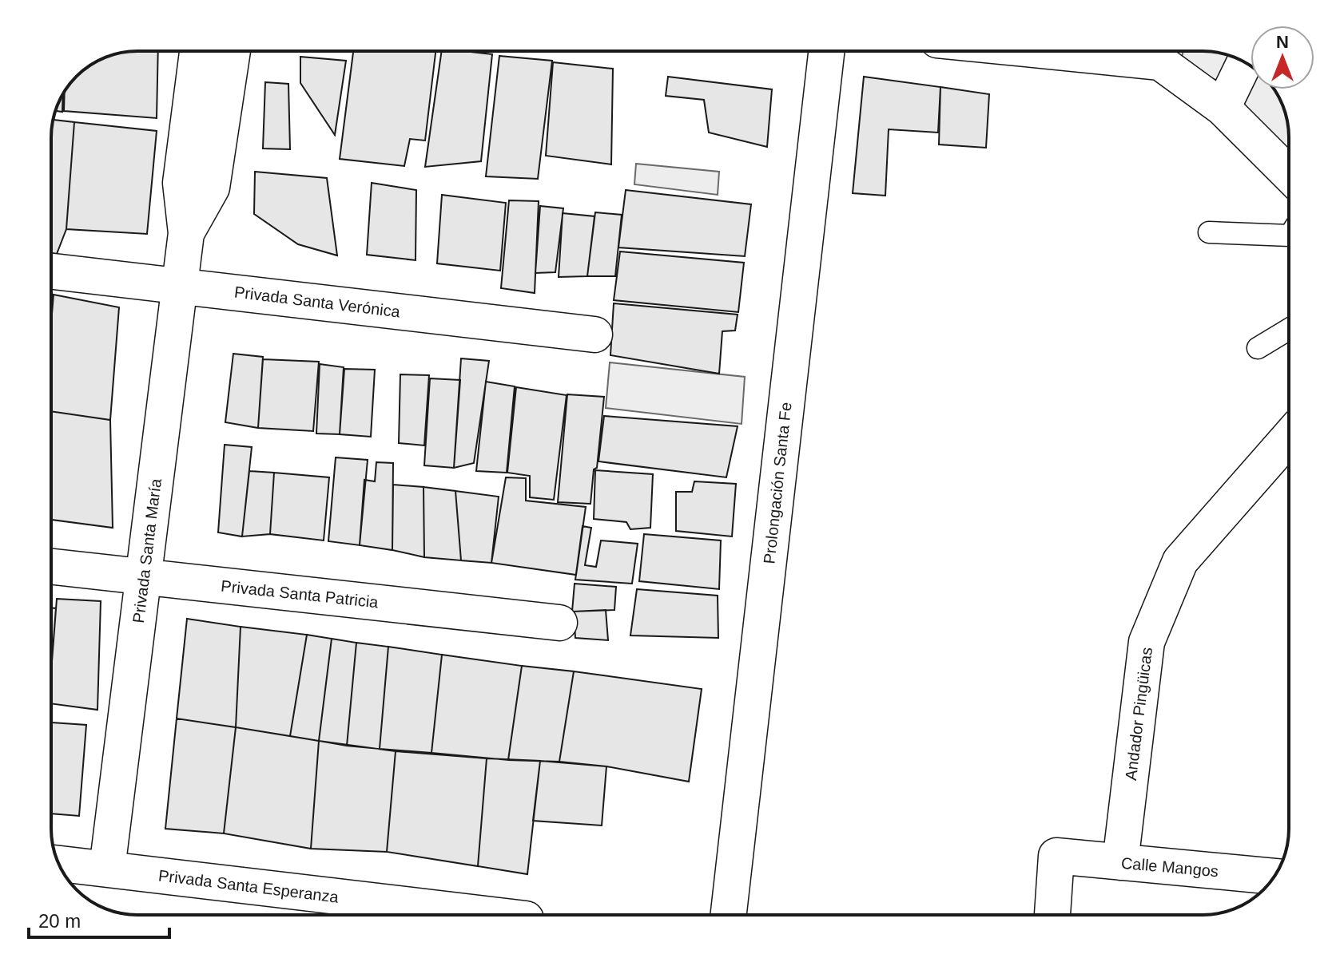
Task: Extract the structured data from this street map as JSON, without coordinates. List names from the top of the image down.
{
  "streets": {
    "street": [
      "Privada Santa Verónica",
      "Prolongación Santa Fe",
      "Privada Santa María",
      "Privada Santa Patricia",
      "Andador Pingüicas",
      "Calle Mangos",
      "Privada Santa Esperanza"
    ]
  },
  "crossings": [
    ["Privada Santa Verónica", "Privada Santa María"],
    ["Privada Santa María", "Privada Santa Patricia"],
    ["Privada Santa María", "Privada Santa Esperanza"],
    ["Andador Pingüicas", "Calle Mangos"]
  ],
  "scale_bar": "20 m",
  "north": "top"
}
